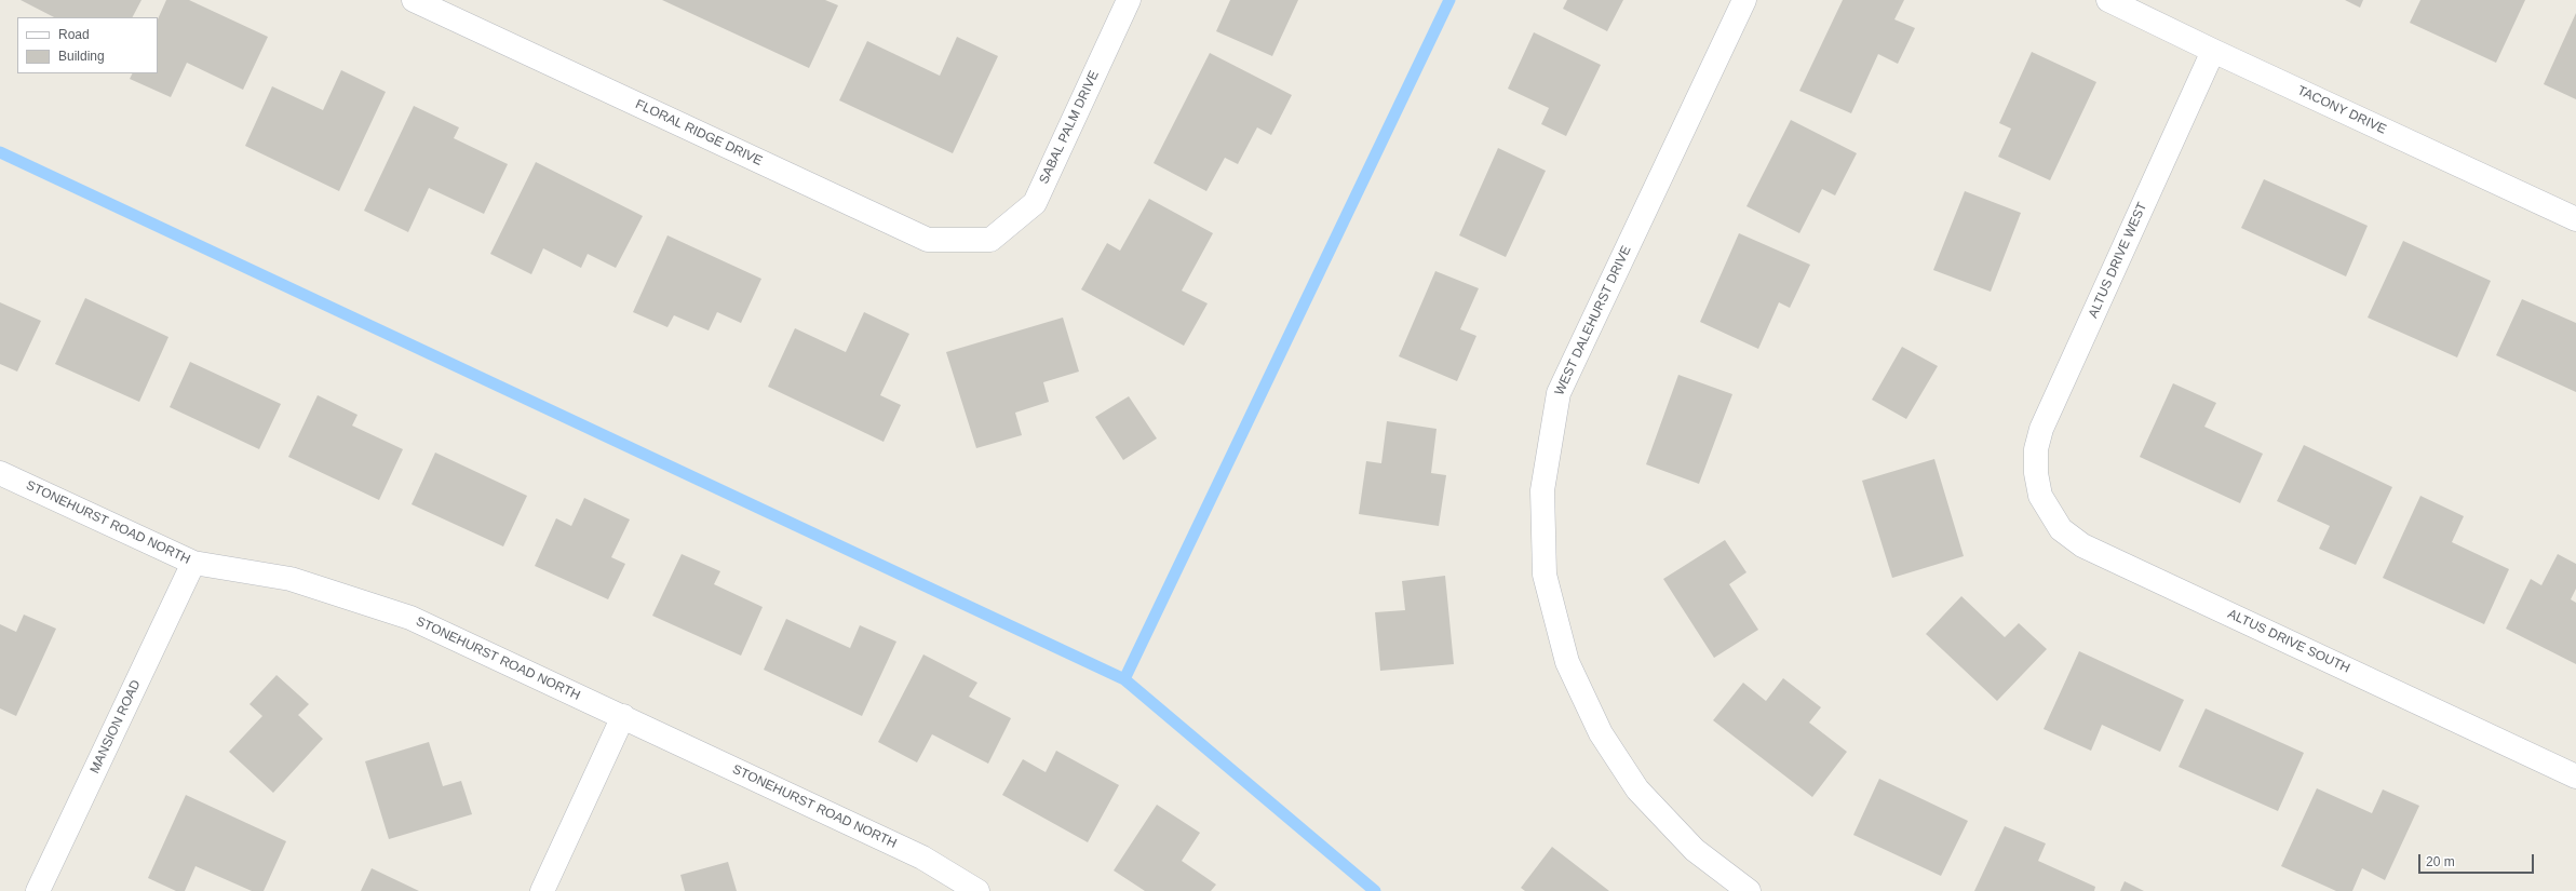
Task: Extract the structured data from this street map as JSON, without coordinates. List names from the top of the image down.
{
  "streets": {
    "street": [
      "TACONY DRIVE",
      "SABAL PALM DRIVE",
      "FLORAL RIDGE DRIVE",
      "ALTUS DRIVE WEST",
      "WEST DALEHURST DRIVE",
      "STONEHURST ROAD NORTH",
      "ALTUS DRIVE SOUTH",
      "MANSION ROAD"
    ]
  },
  "crossings": [
    ["TACONY DRIVE", "ALTUS DRIVE WEST"],
    ["SABAL PALM DRIVE", "FLORAL RIDGE DRIVE"],
    ["ALTUS DRIVE WEST", "ALTUS DRIVE SOUTH"],
    ["STONEHURST ROAD NORTH", "MANSION ROAD"]
  ],
  "legend": ["Road", "Building"],
  "scale_bar": "20 m"
}
